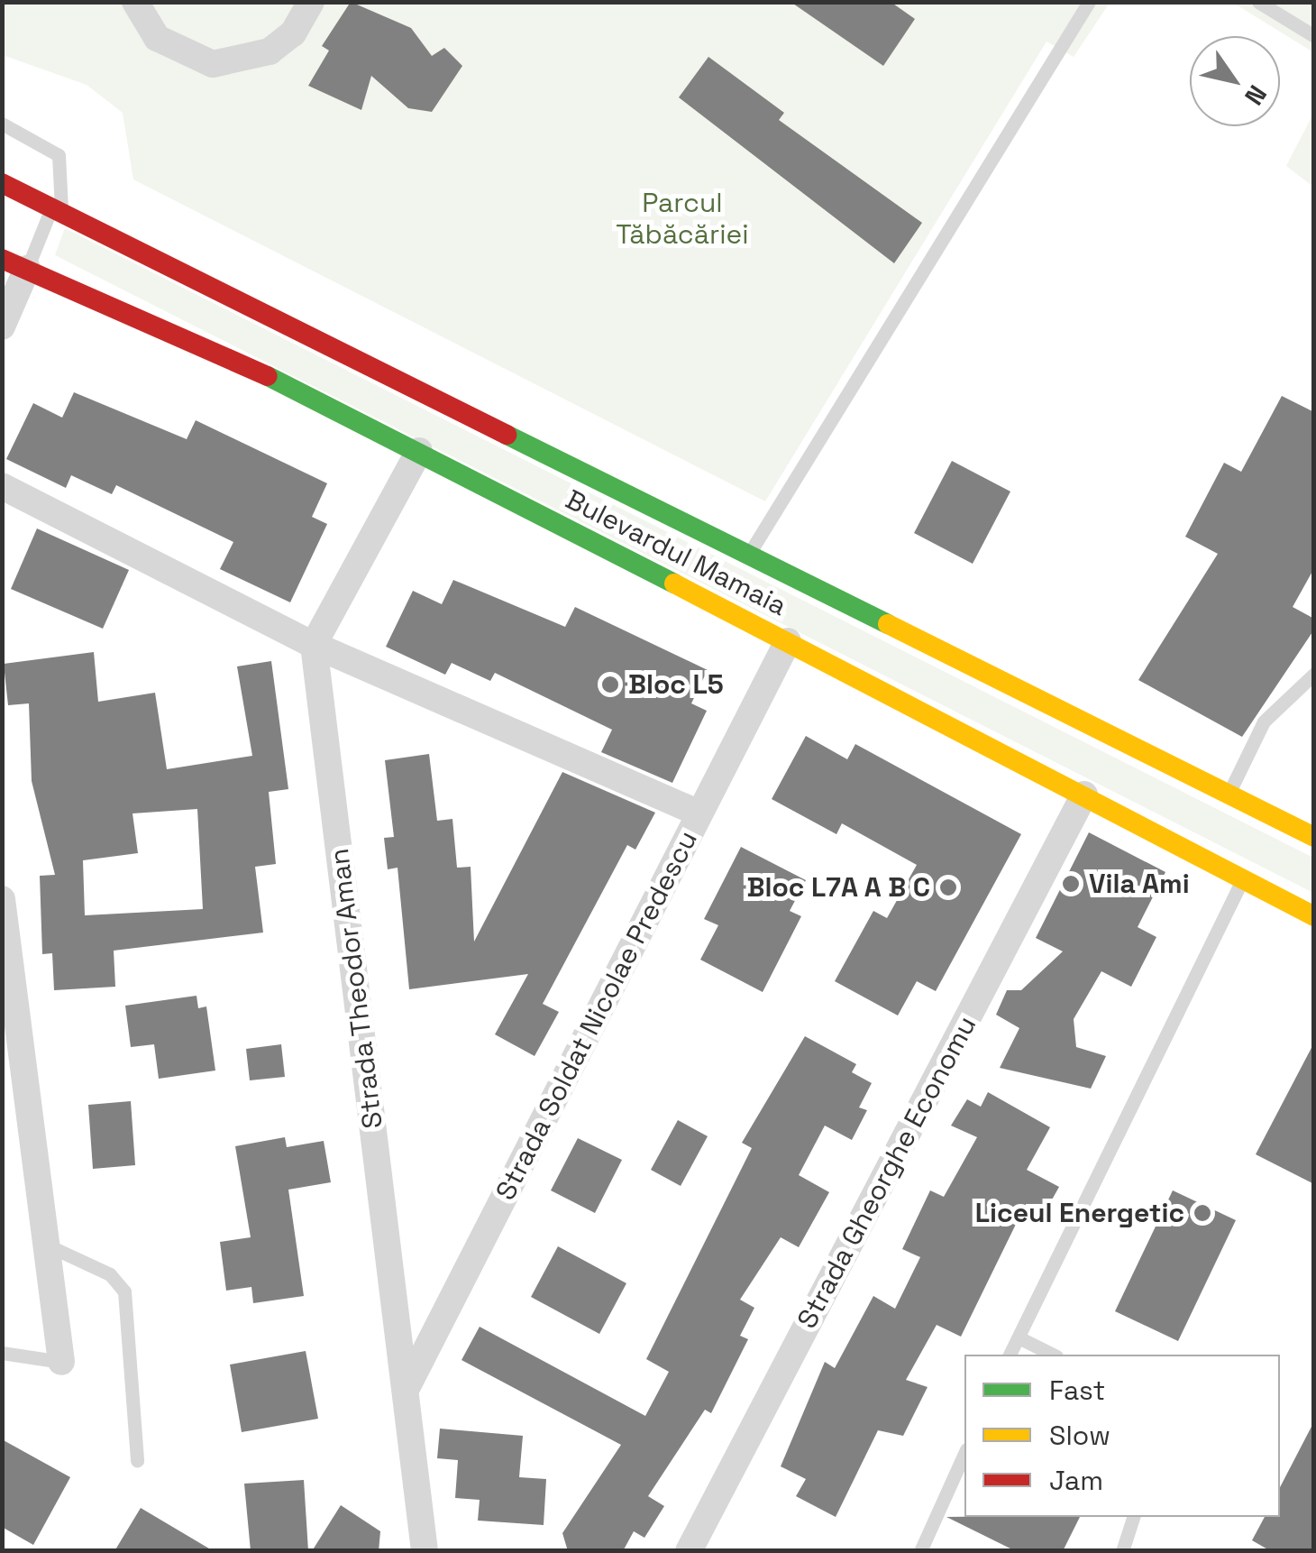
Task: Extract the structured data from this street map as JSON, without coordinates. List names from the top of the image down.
{
  "streets": {
    "main road": ["Bulevardul Mamaia"],
    "street": ["Strada Theodor Aman", "Strada Soldat Nicolae Predescu", "Strada Gheorghe Economu"]
  },
  "crossings": [
    ["Bulevardul Mamaia", "Strada Soldat Nicolae Predescu"],
    ["Bulevardul Mamaia", "Strada Gheorghe Economu"],
    ["Strada Theodor Aman", "Strada Soldat Nicolae Predescu"]
  ],
  "parks": ["Parcul Tăbăcăriei"],
  "places": [
    "Bloc L5",
    "Vila Ami",
    "Bloc L7A A B C",
    "Liceul Energetic"
  ],
  "legend": ["Fast", "Slow", "Jam"],
  "north": "bottom right"
}
